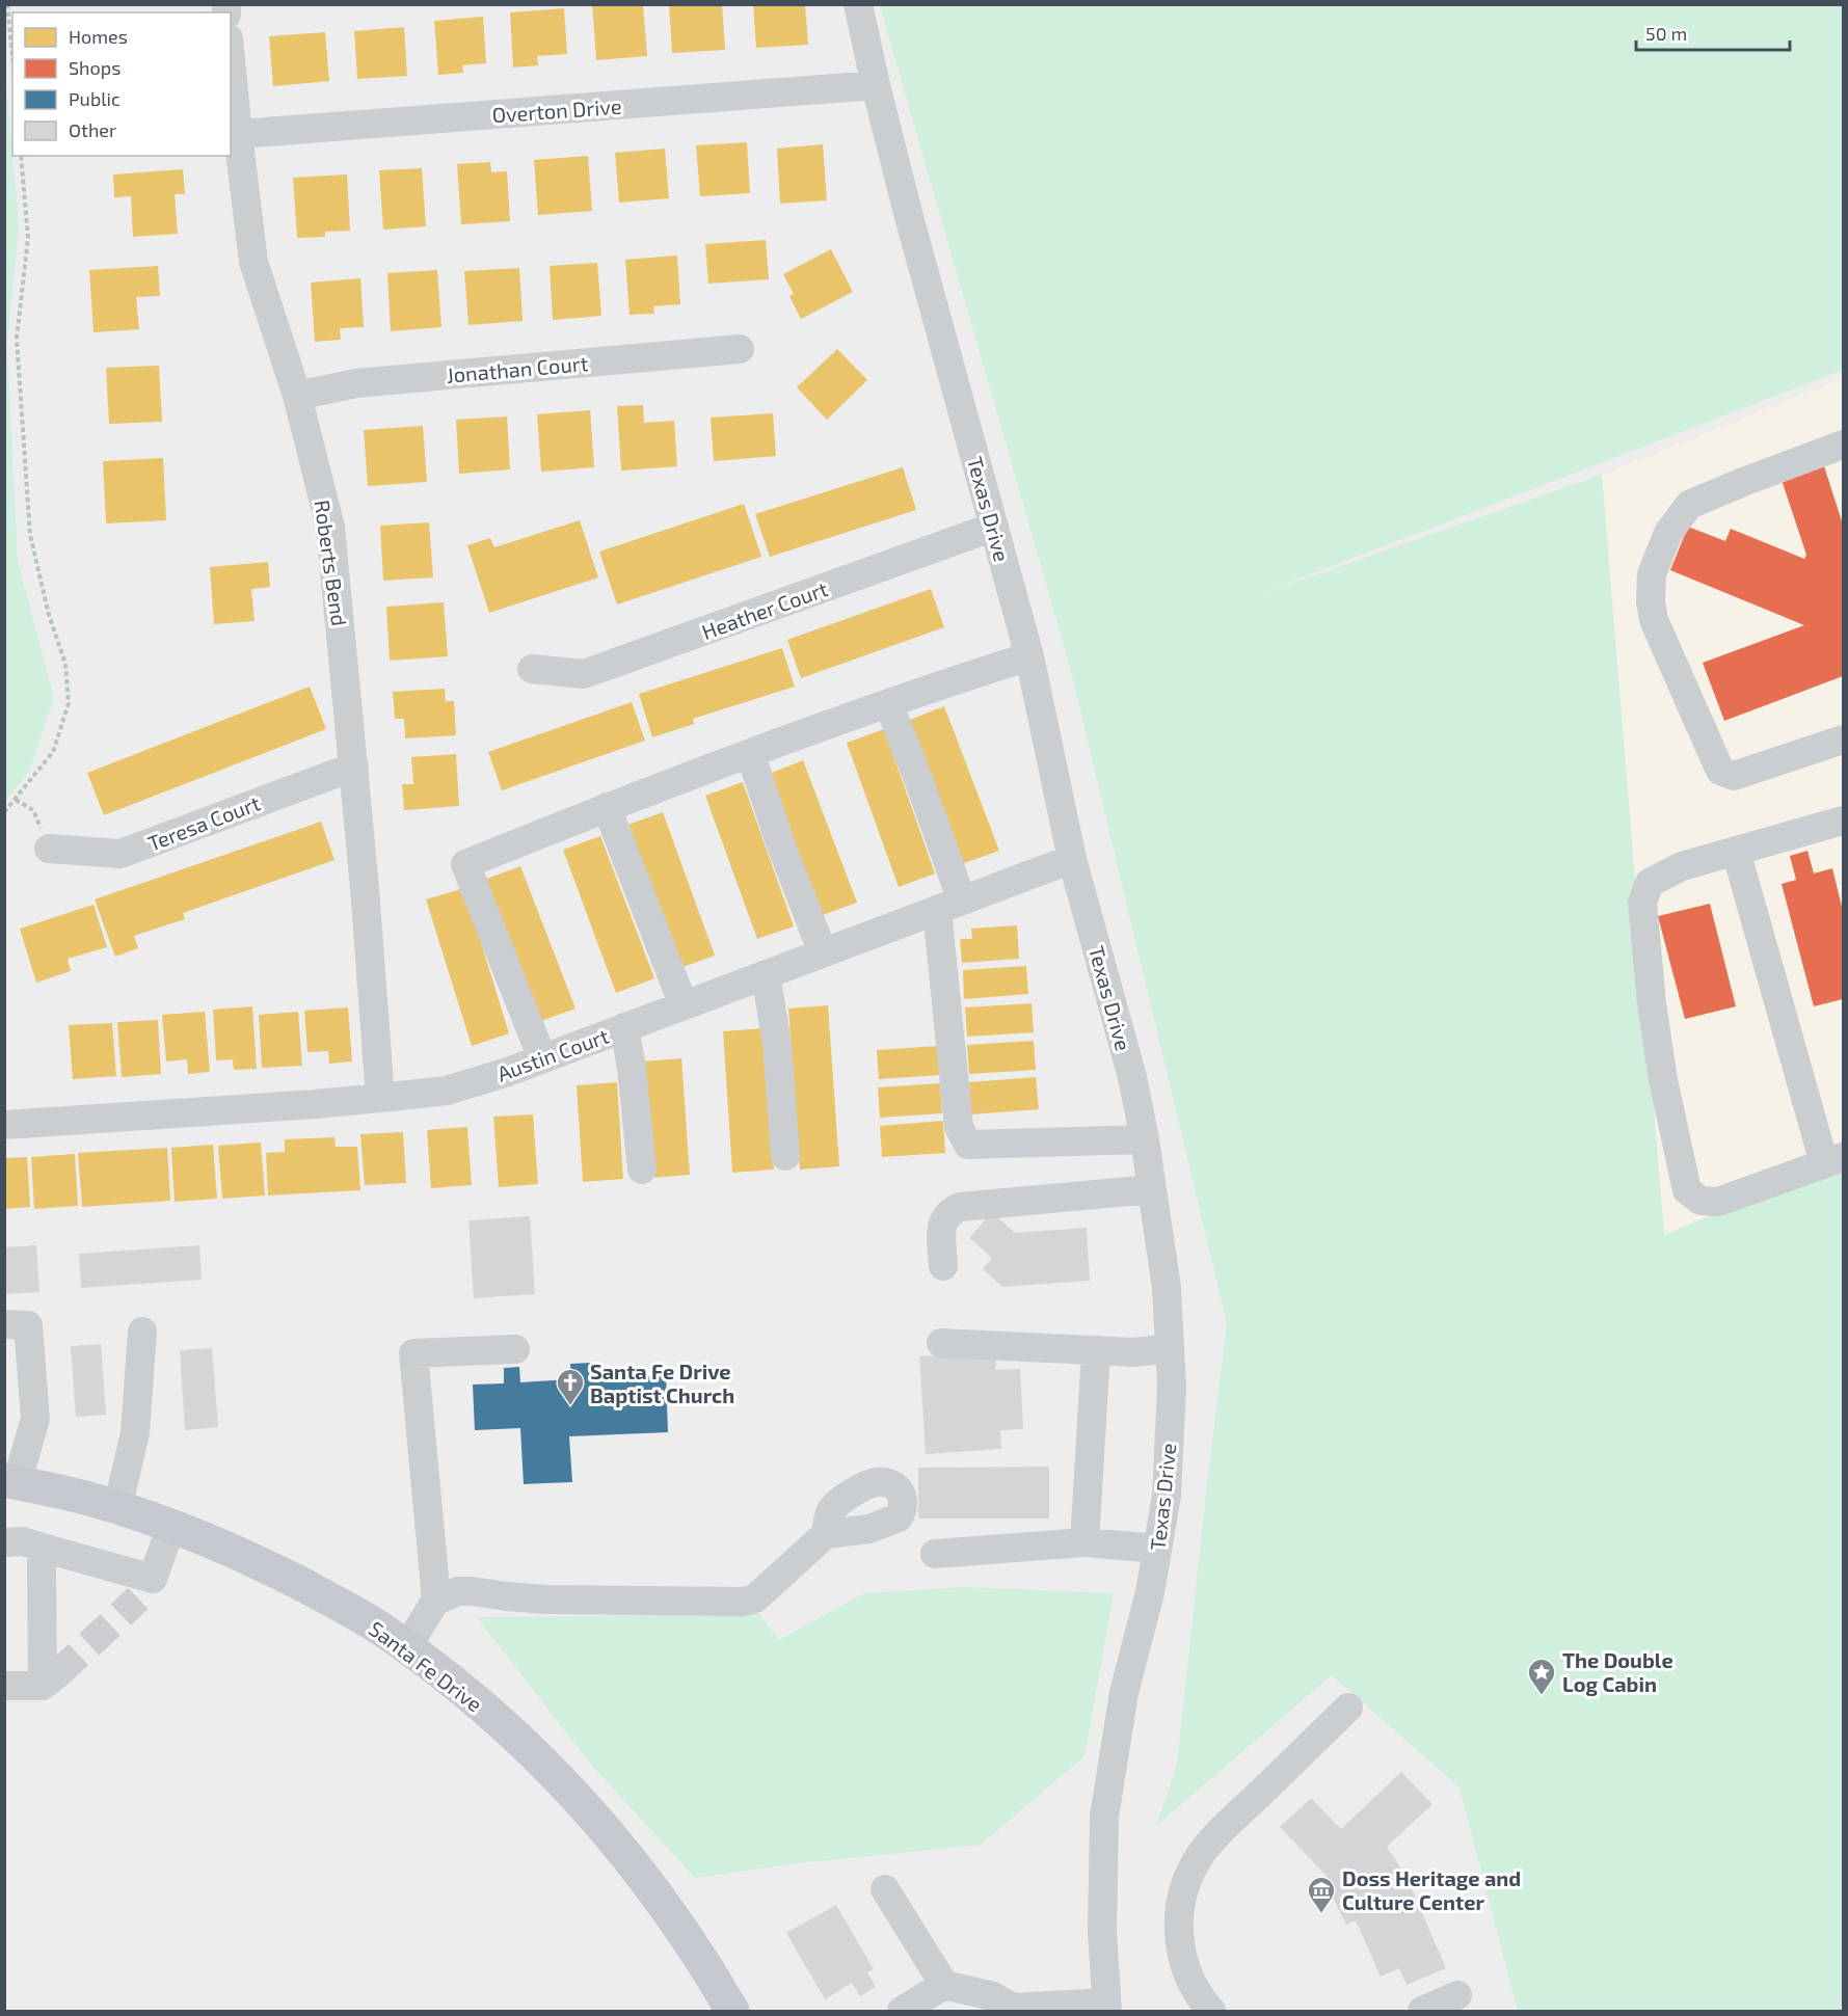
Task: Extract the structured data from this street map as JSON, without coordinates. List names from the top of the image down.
{
  "streets": {
    "main road": ["Santa Fe Drive"],
    "street": [
      "Overton Drive",
      "Jonathan Court",
      "Texas Drive",
      "Roberts Bend",
      "Heather Court",
      "Teresa Court",
      "Austin Court"
    ]
  },
  "crossings": [
    ["Overton Drive", "Texas Drive"],
    ["Overton Drive", "Roberts Bend"],
    ["Jonathan Court", "Roberts Bend"],
    ["Texas Drive", "Heather Court"],
    ["Texas Drive", "Austin Court"],
    ["Roberts Bend", "Teresa Court"],
    ["Roberts Bend", "Austin Court"]
  ],
  "places": {
    "church": ["Santa Fe Drive Baptist Church"],
    "place": ["The Double Log Cabin"],
    "museum": ["Doss Heritage and Culture Center"]
  },
  "legend": [
    "Homes",
    "Shops",
    "Public",
    "Other"
  ],
  "scale_bar": "50 m"
}
